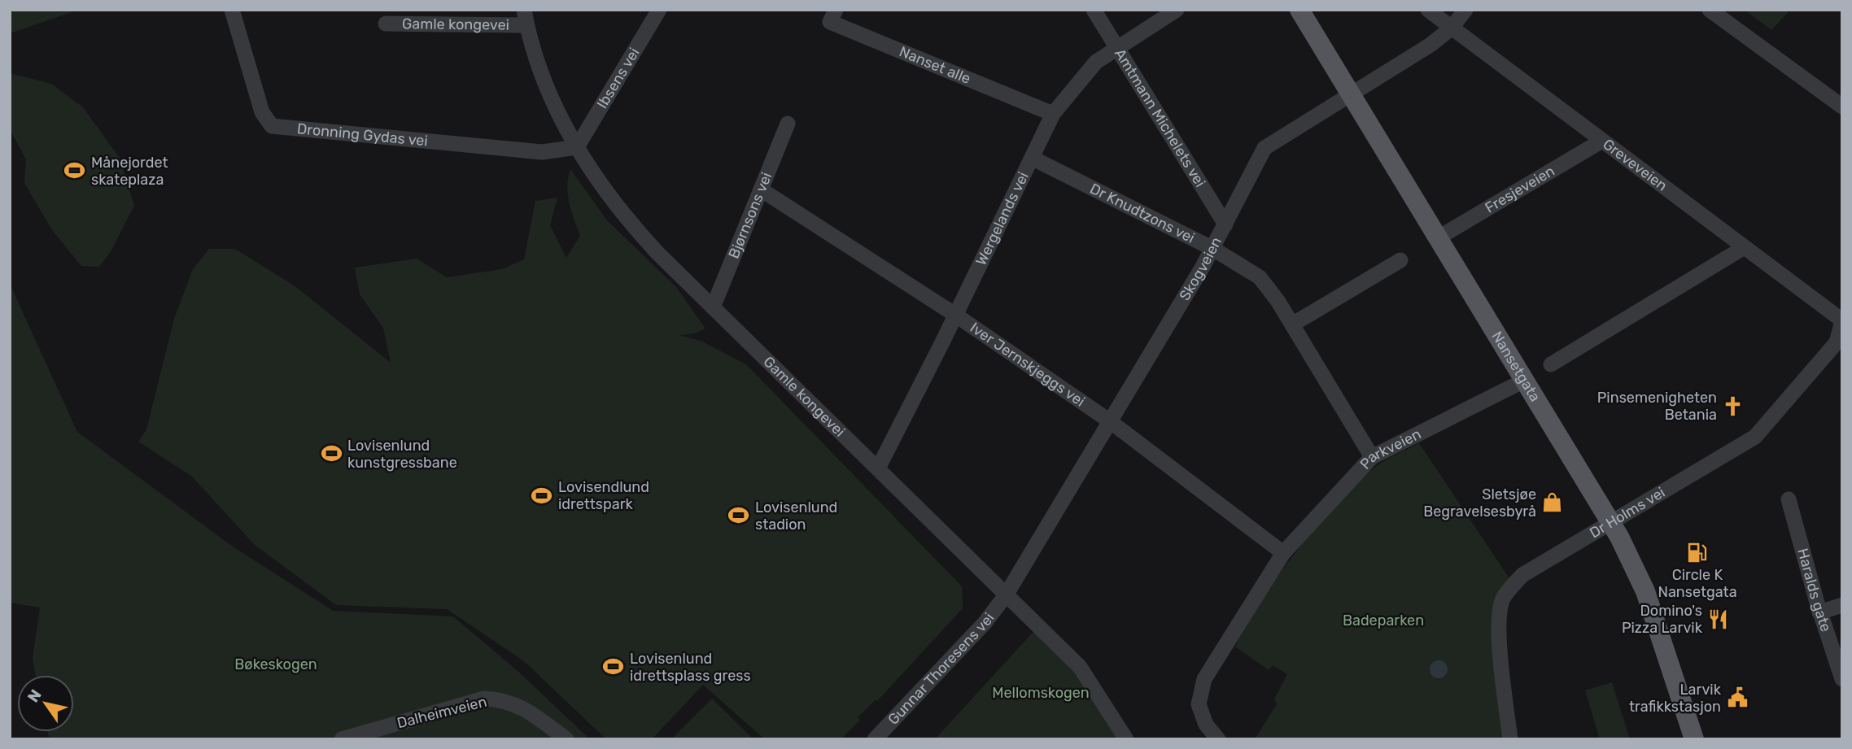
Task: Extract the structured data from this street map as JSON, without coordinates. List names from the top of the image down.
{
  "streets": {
    "main road": ["Nansetgata"],
    "street": [
      "Gamle kongevei",
      "Nanset alle",
      "Ibsens vei",
      "Amtmann Michelets vei",
      "Dronning Gydas vei",
      "Greveveien",
      "Fresjeveien",
      "Dr Knudtzons vei",
      "Bjørnsons vei",
      "Wergelands vei",
      "Skogveien",
      "Iver Jernskjeggs vei",
      "Parkveien",
      "Dr Holms vei",
      "Haralds gate",
      "Gunnar Thoresens vei",
      "Dalheimveien"
    ]
  },
  "crossings": [
    ["Gamle kongevei", "Ibsens vei"],
    ["Gamle kongevei", "Dronning Gydas vei"],
    ["Gamle kongevei", "Bjørnsons vei"],
    ["Gamle kongevei", "Wergelands vei"],
    ["Gamle kongevei", "Skogveien"],
    ["Gamle kongevei", "Gunnar Thoresens vei"],
    ["Nanset alle", "Wergelands vei"],
    ["Ibsens vei", "Dronning Gydas vei"],
    ["Amtmann Michelets vei", "Wergelands vei"],
    ["Amtmann Michelets vei", "Skogveien"],
    ["Greveveien", "Fresjeveien"],
    ["Greveveien", "Skogveien"],
    ["Greveveien", "Dr Holms vei"],
    ["Fresjeveien", "Nansetgata"],
    ["Dr Knudtzons vei", "Wergelands vei"],
    ["Dr Knudtzons vei", "Skogveien"],
    ["Dr Knudtzons vei", "Parkveien"],
    ["Bjørnsons vei", "Iver Jernskjeggs vei"],
    ["Wergelands vei", "Iver Jernskjeggs vei"],
    ["Skogveien", "Iver Jernskjeggs vei"],
    ["Skogveien", "Nansetgata"],
    ["Skogveien", "Gunnar Thoresens vei"],
    ["Iver Jernskjeggs vei", "Parkveien"],
    ["Nansetgata", "Parkveien"],
    ["Nansetgata", "Dr Holms vei"]
  ],
  "parks": ["Badeparken", "Bøkeskogen", "Mellomskogen"],
  "places": {
    "sports": [
      "Månejordet skateplaza",
      "Lovisenlund kunstgressbane",
      "Lovisendlund idrettspark",
      "Lovisenlund stadion",
      "Lovisenlund idrettsplass gress"
    ],
    "church": ["Pinsemenigheten Betania"],
    "shop": ["Sletsjøe Begravelsesbyrå"],
    "fuel station": ["Circle K Nansetgata"],
    "restaurant": ["Domino's Pizza Larvik"],
    "public building": ["Larvik trafikkstasjon"]
  },
  "north": "top left"
}
